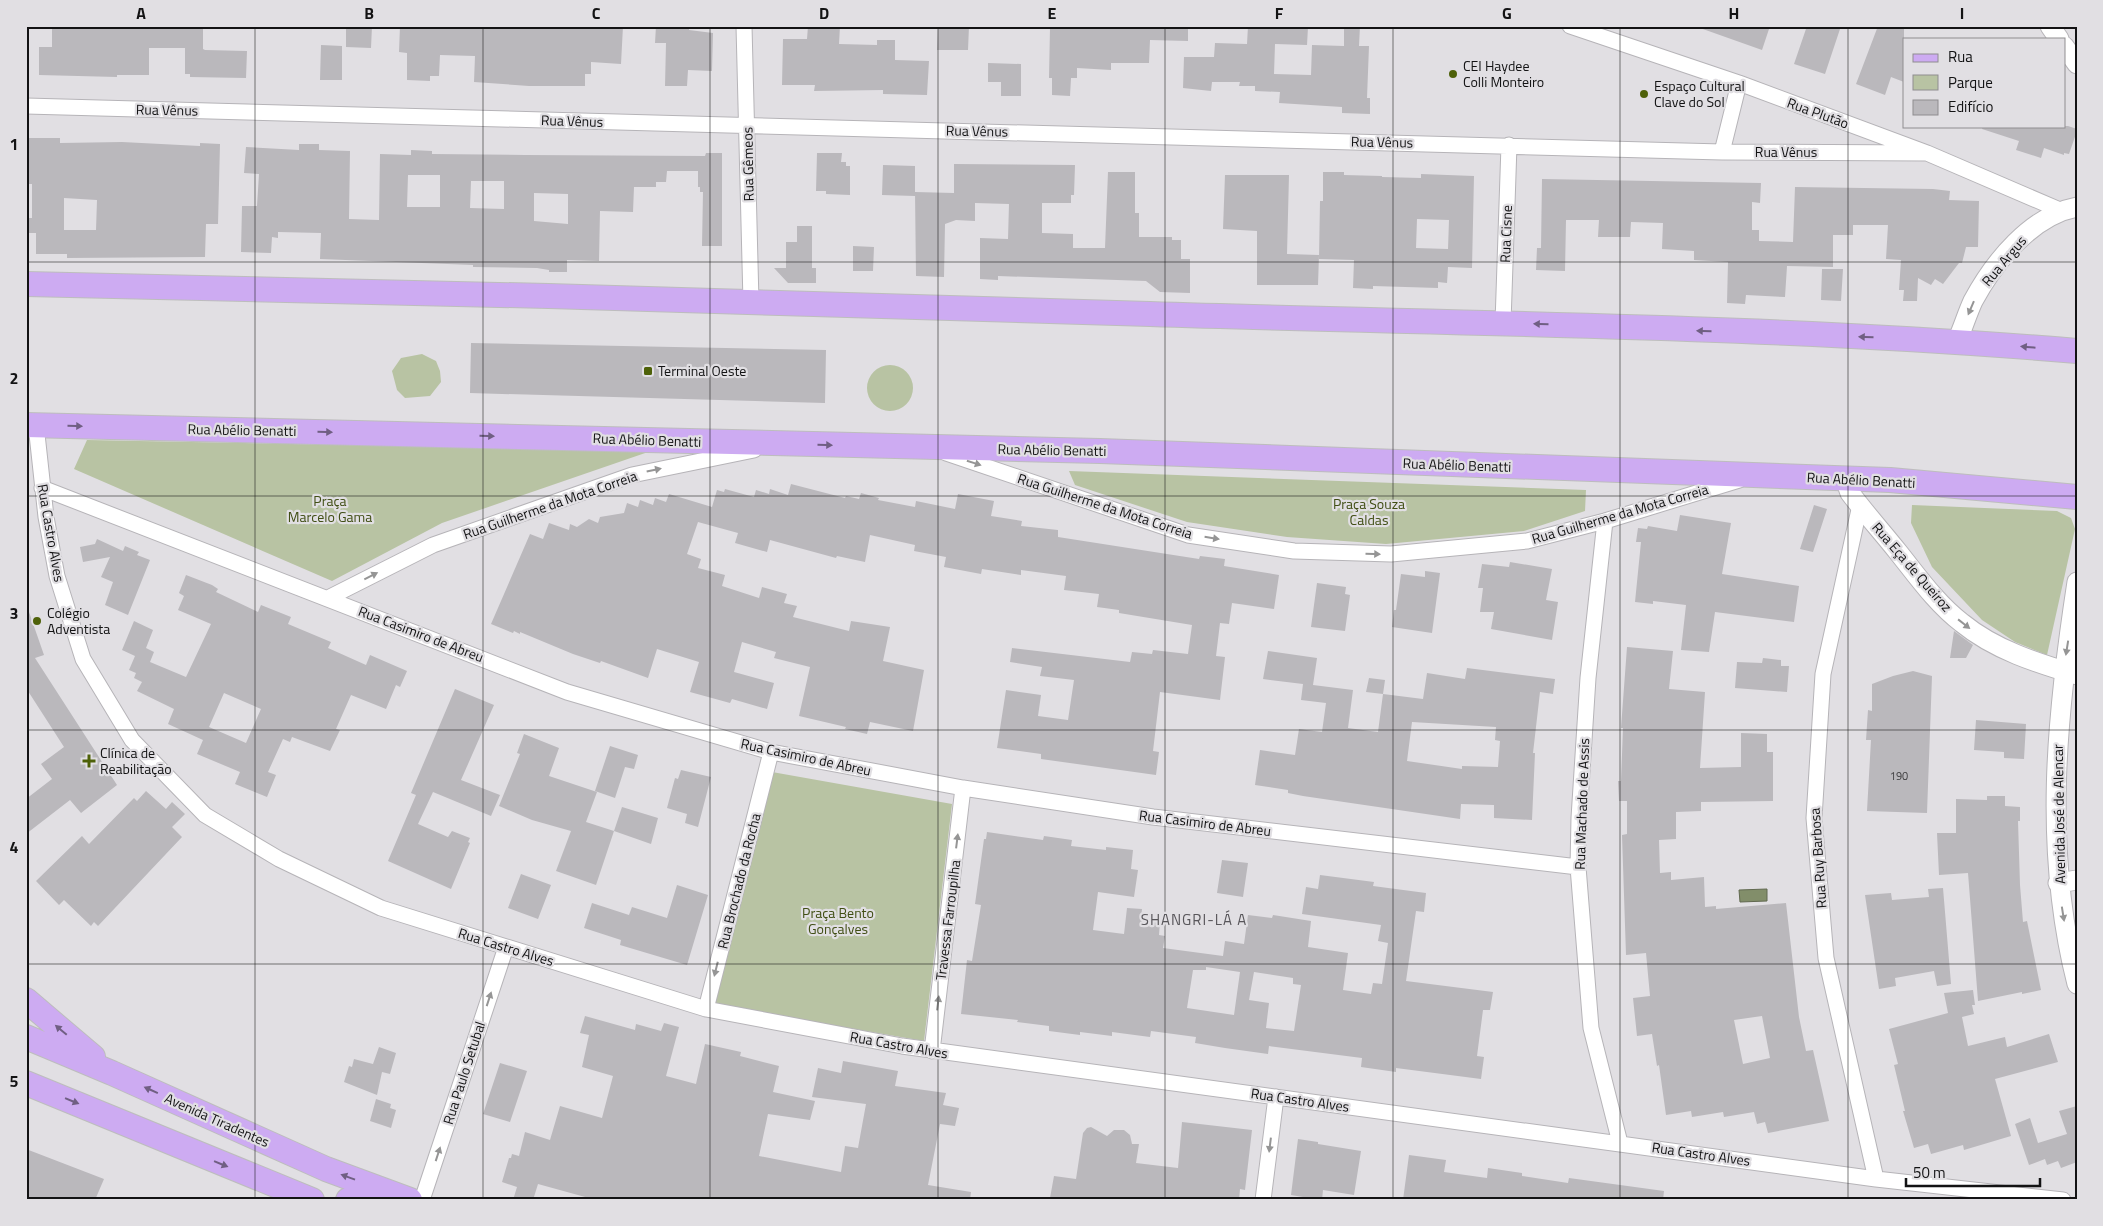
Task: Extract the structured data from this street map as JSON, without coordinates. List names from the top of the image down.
{
  "streets": {
    "main road": ["Rua Abélio Benatti", "Avenida Tiradentes"],
    "street": [
      "Rua Vênus",
      "Rua Plutão",
      "Rua Gêmeos",
      "Rua Cisne",
      "Rua Argus",
      "Rua Guilherme da Mota Correia",
      "Rua Castro Alves",
      "Rua Eça de Queiroz",
      "Rua Casimiro de Abreu",
      "Rua Machado de Assis",
      "Avenida José de Alencar",
      "Rua Ruy Barbosa",
      "Rua Brochado da Rocha",
      "Travessa Farroupilha",
      "Rua Paulo Setubal"
    ]
  },
  "crossings": [
    ["Rua Vênus", "Rua Plutão"],
    ["Rua Vênus", "Rua Gêmeos"],
    ["Rua Vênus", "Rua Cisne"],
    ["Rua Plutão", "Rua Argus"],
    ["Rua Abélio Benatti", "Rua Guilherme da Mota Correia"],
    ["Rua Abélio Benatti", "Rua Castro Alves"],
    ["Rua Abélio Benatti", "Rua Eça de Queiroz"],
    ["Rua Guilherme da Mota Correia", "Rua Casimiro de Abreu"],
    ["Rua Guilherme da Mota Correia", "Rua Machado de Assis"],
    ["Rua Castro Alves", "Rua Casimiro de Abreu"],
    ["Rua Castro Alves", "Rua Machado de Assis"],
    ["Rua Castro Alves", "Rua Ruy Barbosa"],
    ["Rua Castro Alves", "Rua Brochado da Rocha"],
    ["Rua Castro Alves", "Travessa Farroupilha"],
    ["Rua Castro Alves", "Rua Paulo Setubal"],
    ["Rua Eça de Queiroz", "Avenida José de Alencar"],
    ["Rua Eça de Queiroz", "Rua Ruy Barbosa"],
    ["Rua Casimiro de Abreu", "Rua Machado de Assis"],
    ["Rua Casimiro de Abreu", "Rua Brochado da Rocha"],
    ["Rua Casimiro de Abreu", "Travessa Farroupilha"]
  ],
  "one_way": [
    "Rua Argus",
    "Rua Guilherme da Mota Correia",
    "Rua Eça de Queiroz",
    "Avenida José de Alencar",
    "Rua Brochado da Rocha",
    "Travessa Farroupilha",
    "Rua Paulo Setubal"
  ],
  "districts": ["SHANGRI-LÁ A"],
  "parks": ["Praça Marcelo Gama", "Praça Souza Caldas", "Praça Bento Gonçalves"],
  "places": {
    "other": ["CEI Haydee Colli Monteiro", "Espaço Cultural Clave do Sol", "Colégio Adventista"],
    "transit": ["Terminal Oeste"],
    "health": ["Clínica de Reabilitação"]
  },
  "house_numbers": ["190"],
  "legend": ["Rua", "Parque", "Edifício"],
  "scale_bar": "50 m",
  "grid": {
    "columns": [
      "A",
      "B",
      "C",
      "D",
      "E",
      "F",
      "G",
      "H",
      "I"
    ],
    "rows": [
      "1",
      "2",
      "3",
      "4",
      "5"
    ]
  }
}
